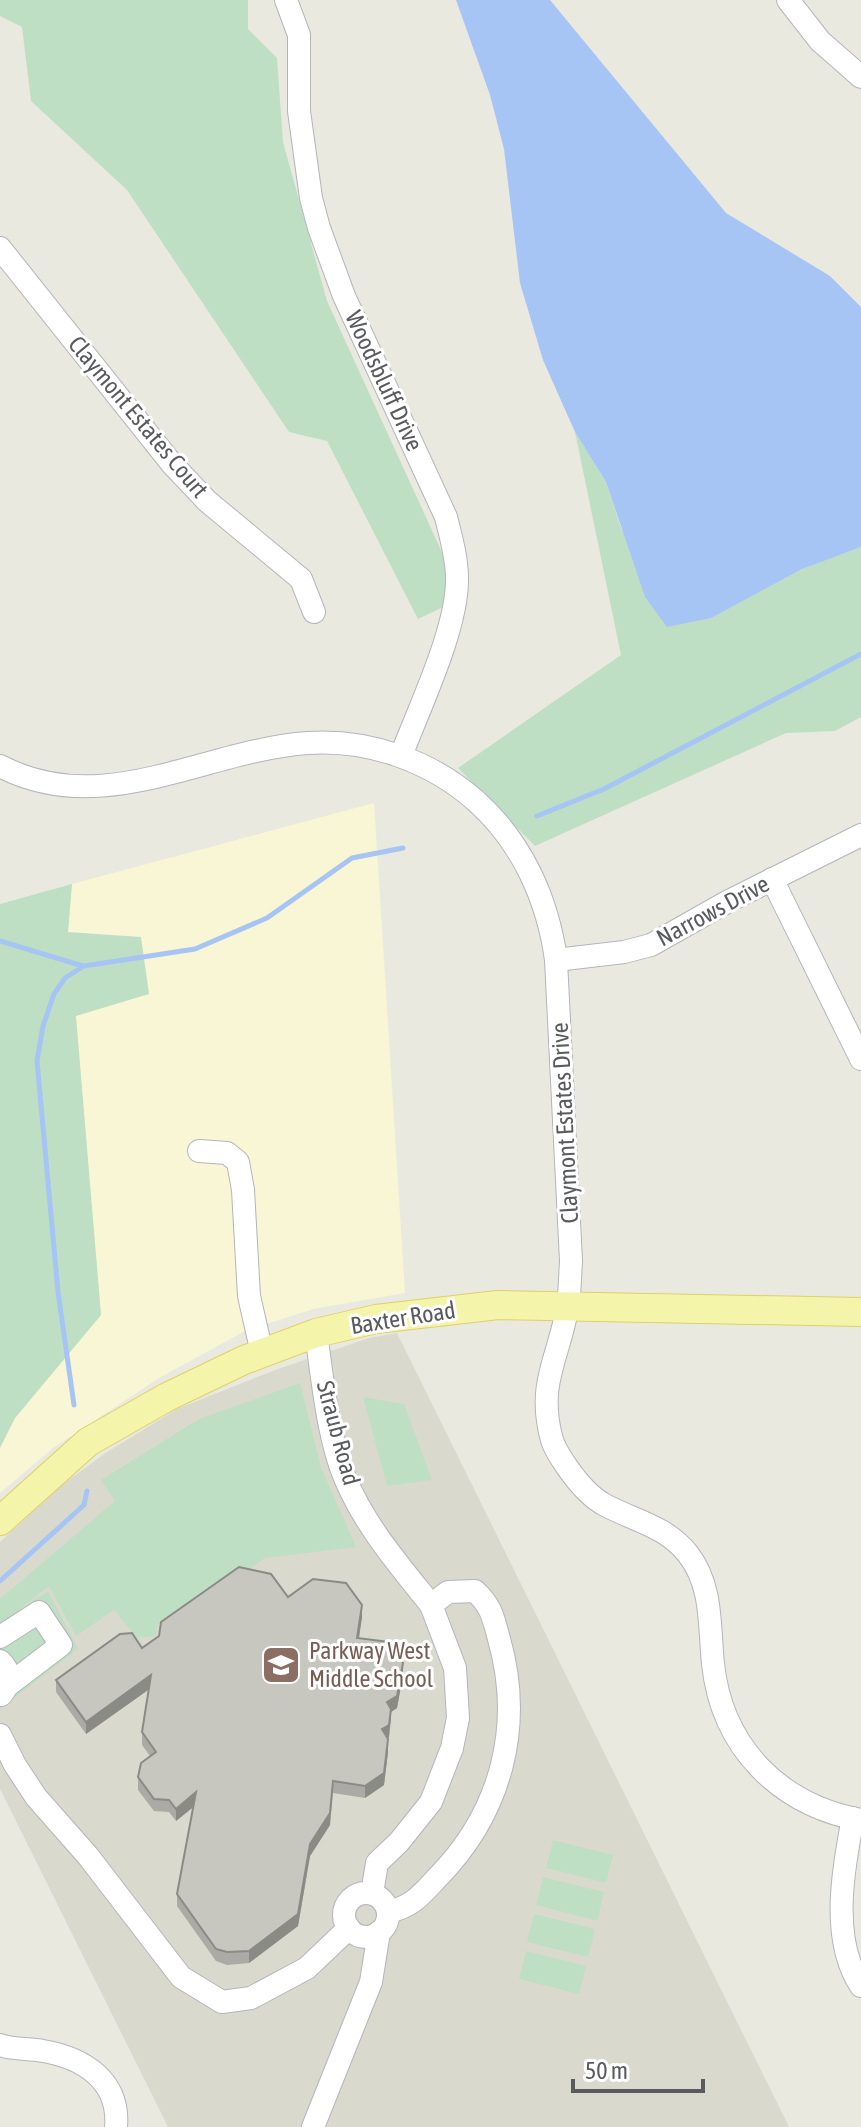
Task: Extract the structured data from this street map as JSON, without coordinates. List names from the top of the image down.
{
  "streets": {
    "main road": ["Baxter Road"],
    "street": [
      "Woodsbluff Drive",
      "Claymont Estates Court",
      "Narrows Drive",
      "Claymont Estates Drive",
      "Straub Road"
    ]
  },
  "crossings": [
    ["Woodsbluff Drive", "Claymont Estates Drive"],
    ["Narrows Drive", "Claymont Estates Drive"],
    ["Claymont Estates Drive", "Baxter Road"],
    ["Baxter Road", "Straub Road"]
  ],
  "places": {
    "school or university": ["Parkway West Middle School"]
  },
  "scale_bar": "50 m"
}
